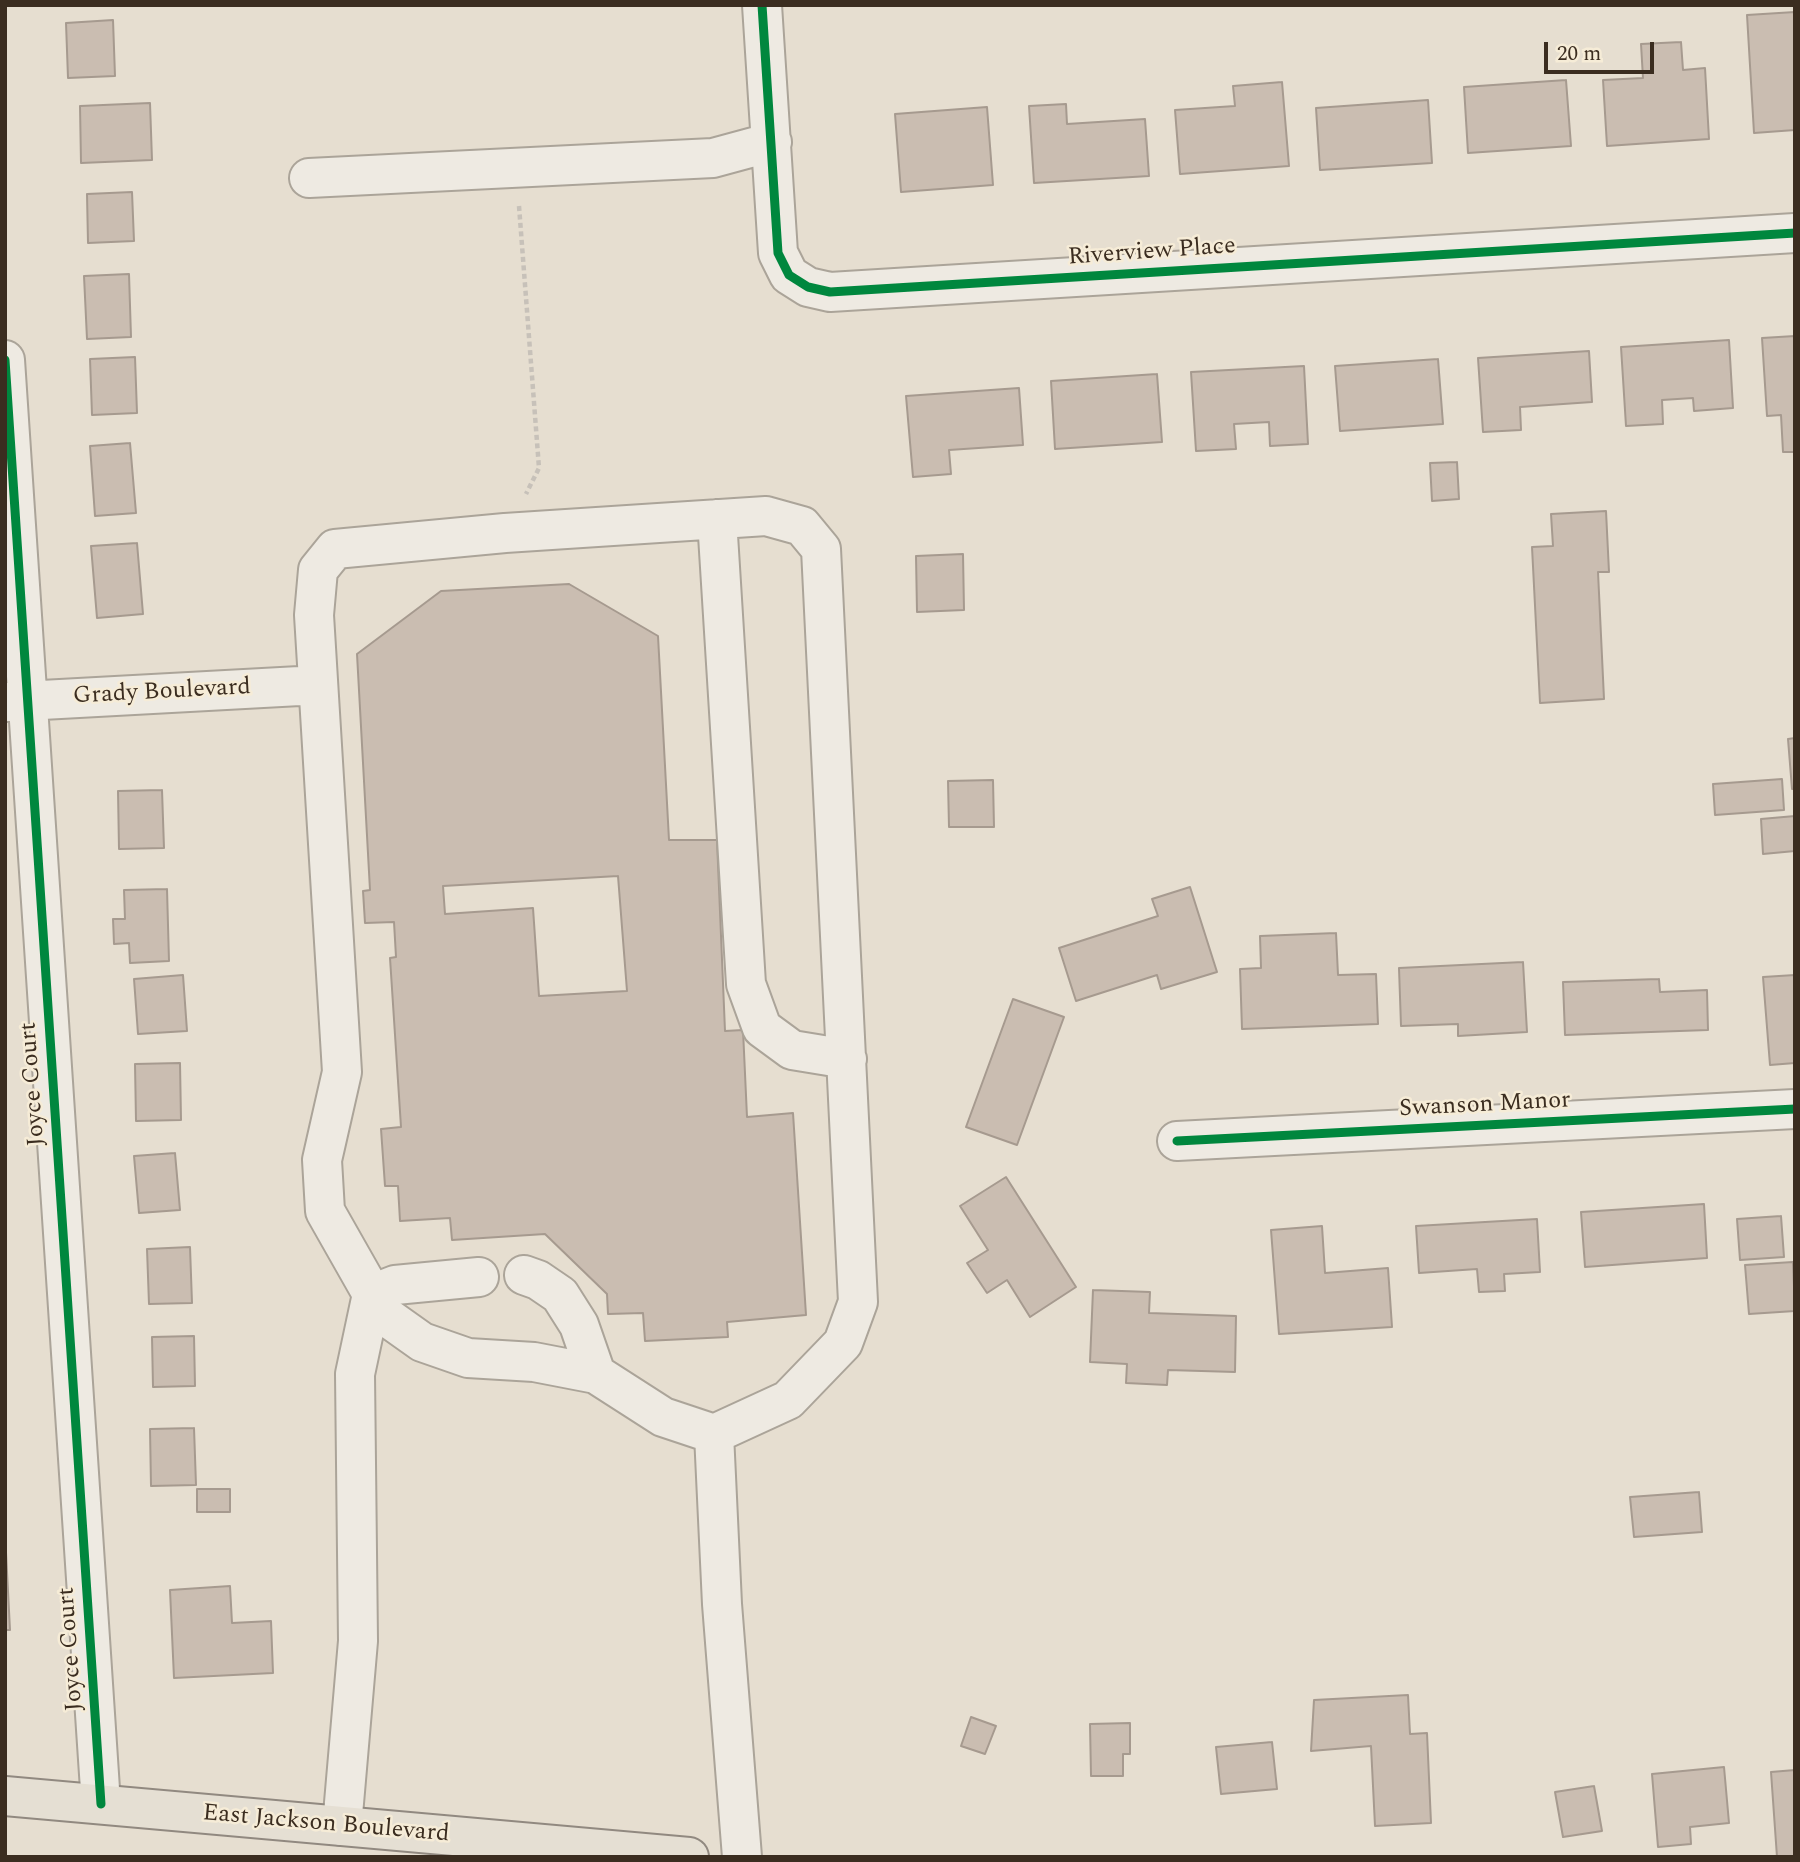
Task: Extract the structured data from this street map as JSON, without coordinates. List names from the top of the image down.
{
  "streets": {
    "main road": ["East Jackson Boulevard"],
    "street": [
      "Riverview Place",
      "Grady Boulevard",
      "Joyce Court",
      "Swanson Manor"
    ]
  },
  "crossings": [
    ["Grady Boulevard", "Joyce Court"],
    ["Joyce Court", "East Jackson Boulevard"]
  ],
  "scale_bar": "20 m"
}
